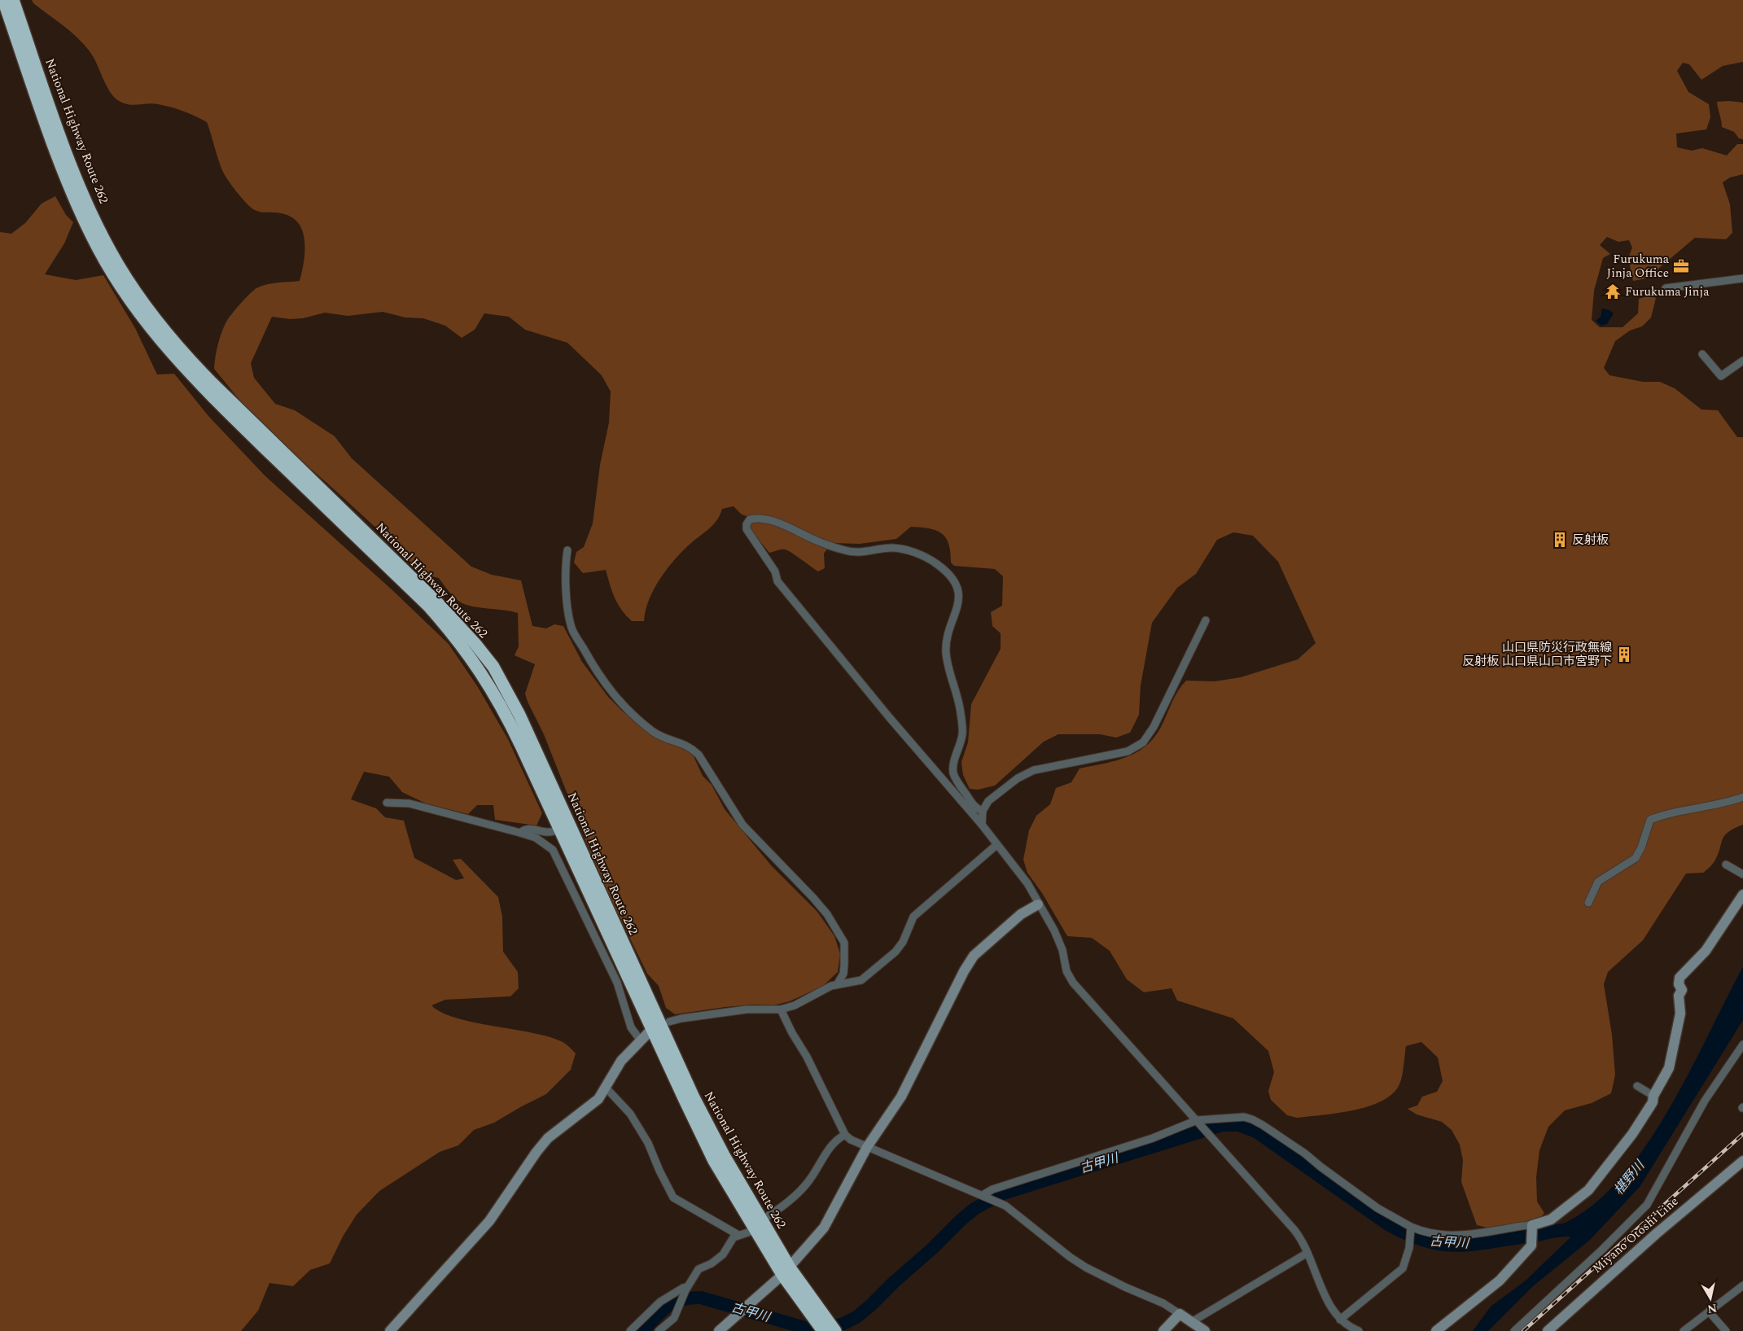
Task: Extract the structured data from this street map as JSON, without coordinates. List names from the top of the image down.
{
  "streets": {
    "highway": ["National Highway Route 262"],
    "main road": ["Miyano Otoshi Line"]
  },
  "water": ["古甲川", "椹野川"],
  "places": {
    "office": ["Furukuma Jinja Office"],
    "temple": ["Furukuma Jinja"],
    "building": ["反射板", "山口県防災行政無線 反射板 山口県山口市宮野下"]
  },
  "north": "bottom"
}
